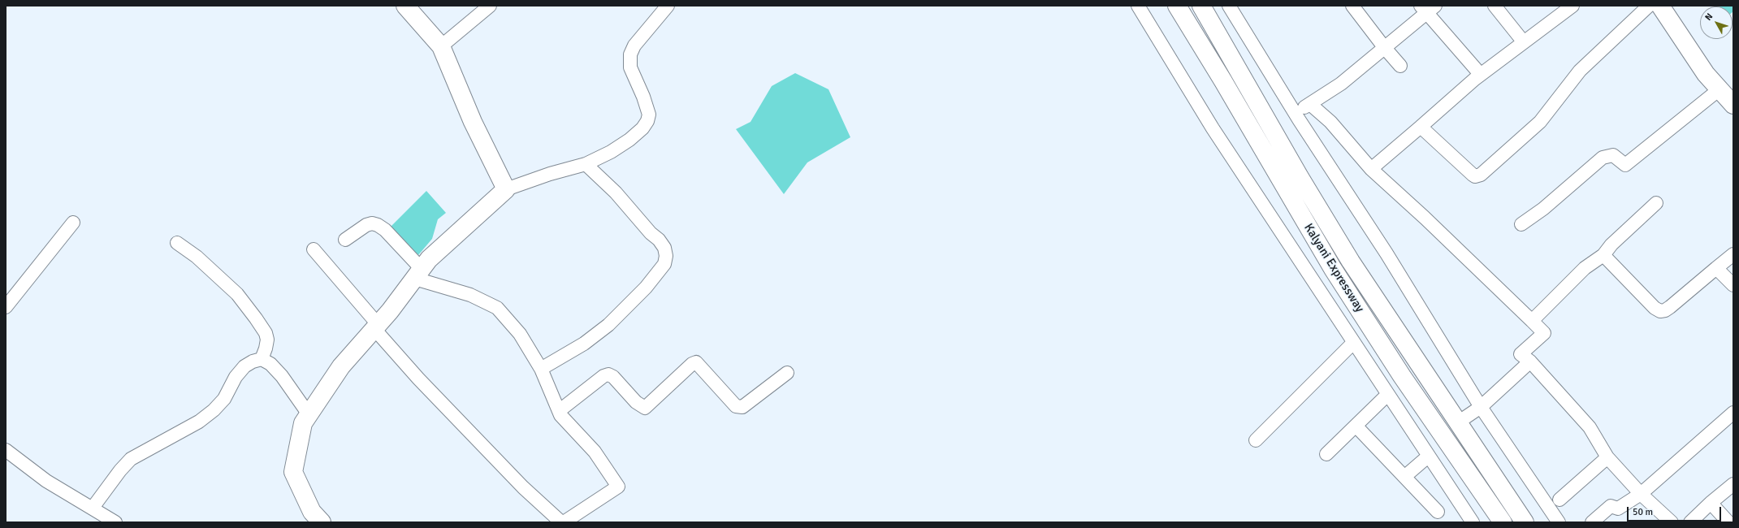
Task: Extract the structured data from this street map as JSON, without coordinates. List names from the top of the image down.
{
  "streets": {
    "main road": ["Kalyani Expressway"]
  },
  "scale_bar": "50 m",
  "north": "top left"
}
